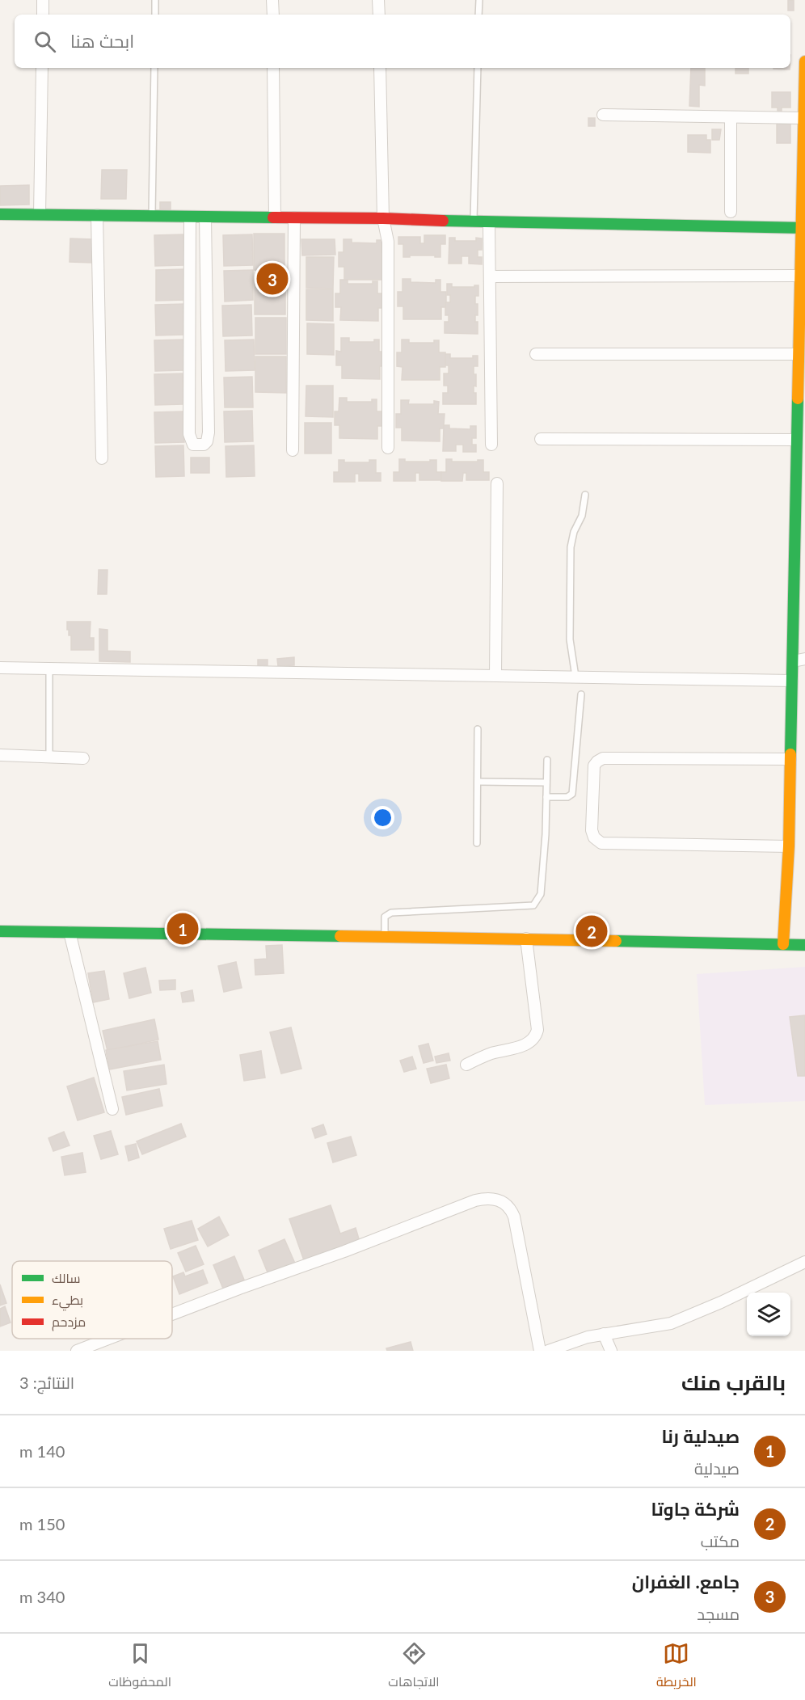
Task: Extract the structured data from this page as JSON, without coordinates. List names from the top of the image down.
{
  "legend": ["سالك", "بطيء", "مزدحم"],
  "page": {
    "search": "ابحث هنا",
    "pins": ["3", "1", "2"],
    "heading": ["بالقرب منك", "النتائج: 3"],
    "list": [
      {
        "mark": "1",
        "name": "صيدلية رنا",
        "note": "صيدلية",
        "value": "140 m"
      },
      {
        "mark": "2",
        "name": "شركة جاوتا",
        "note": "مكتب",
        "value": "150 m"
      },
      {
        "mark": "3",
        "name": "جامع. الغفران",
        "note": "مسجد",
        "value": "340 m"
      }
    ],
    "nav": ["الخريطة", "الاتجاهات", "المحفوظات"]
  }
}
